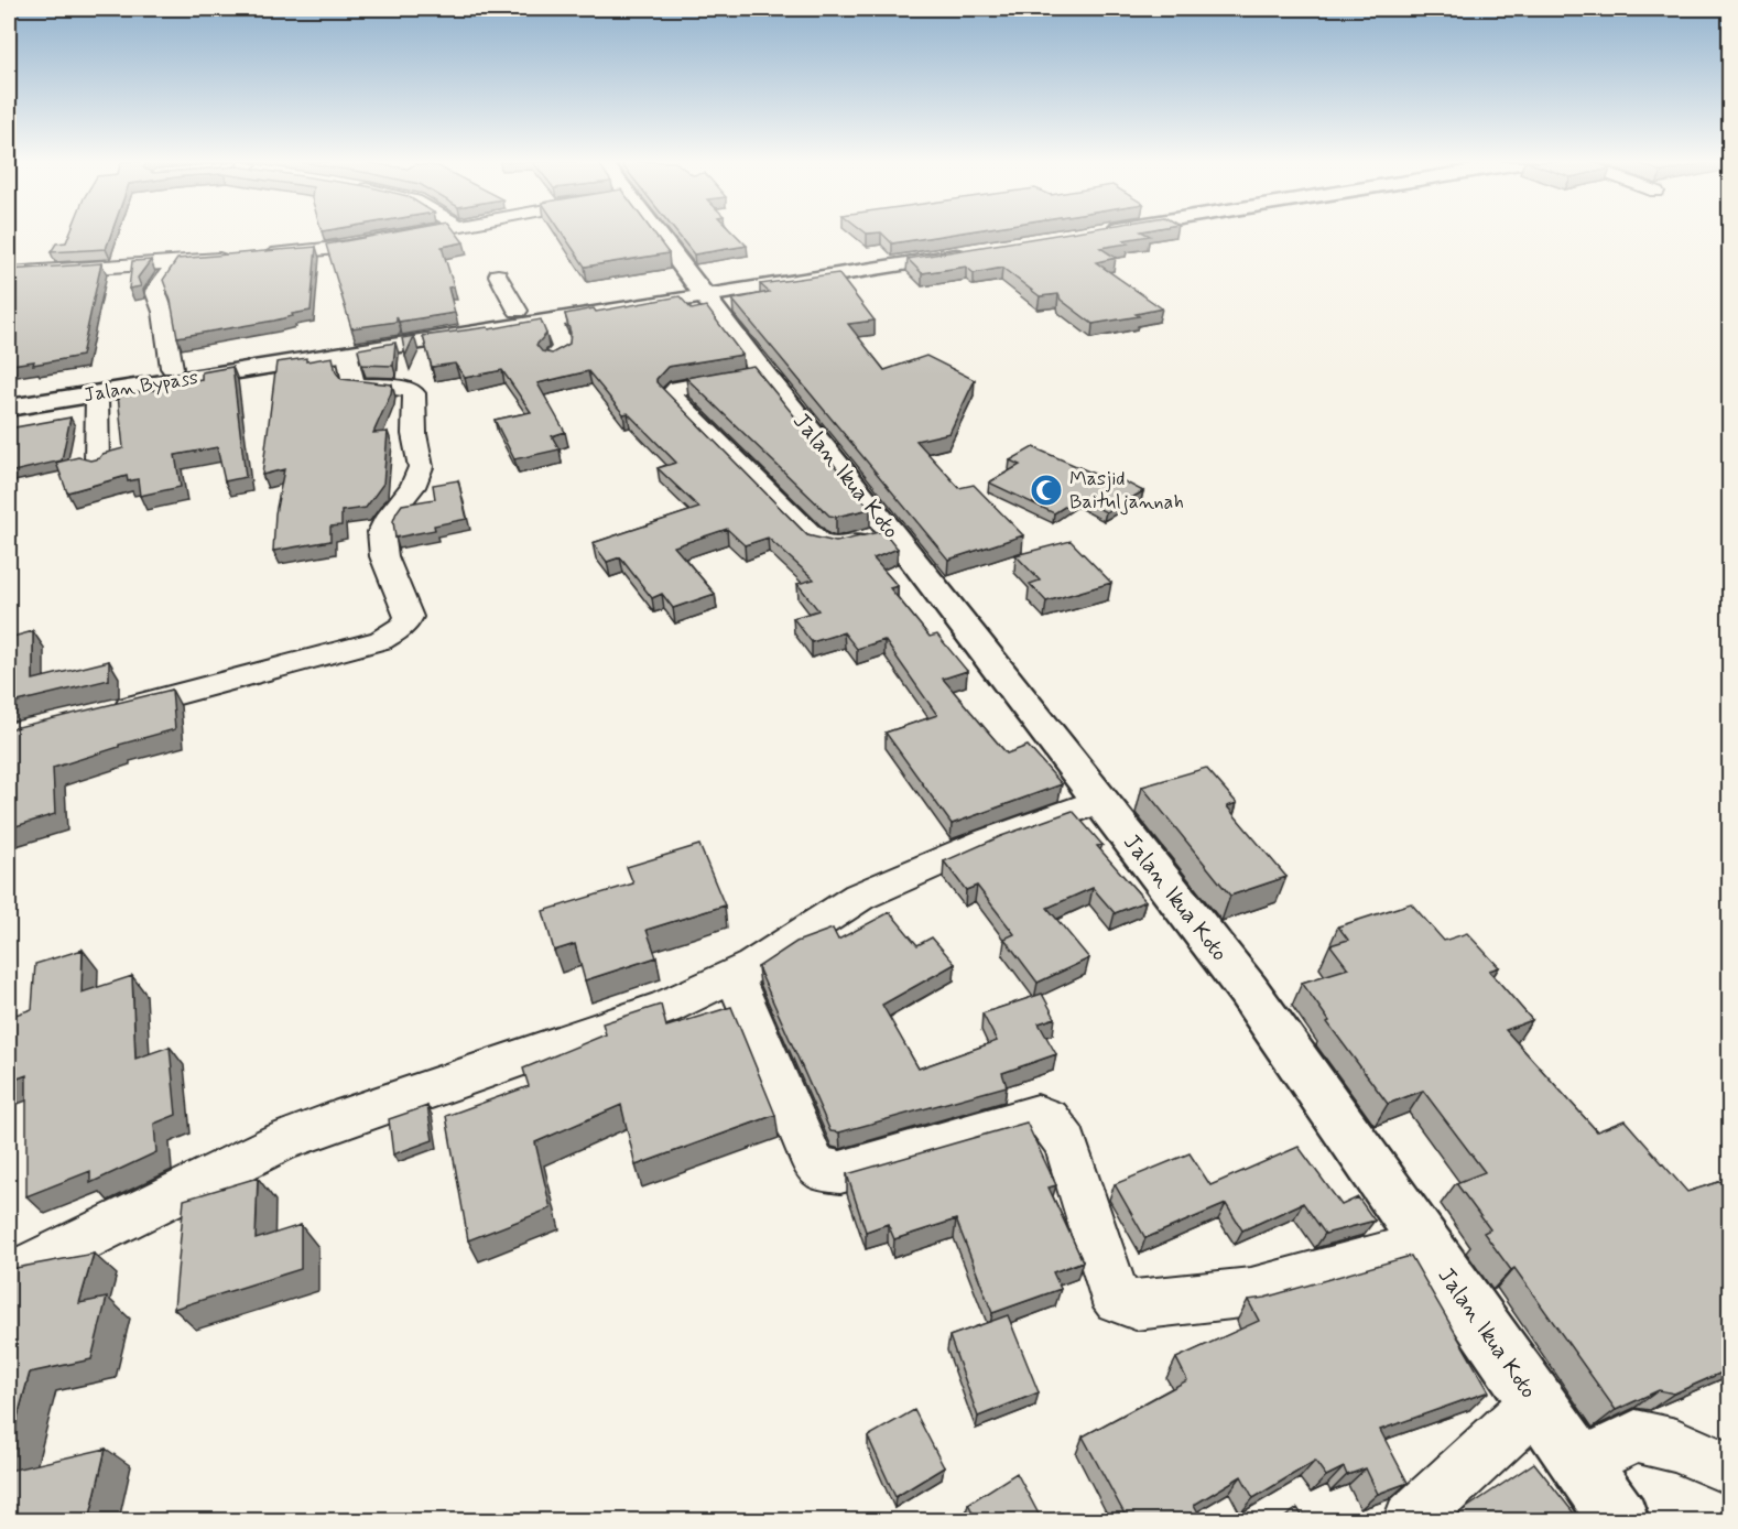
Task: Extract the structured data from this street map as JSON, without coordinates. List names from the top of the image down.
{
  "streets": {
    "main road": ["Jalan Bypass", "Jalan Ikua Koto"]
  },
  "crossings": [
    ["Jalan Bypass", "Jalan Ikua Koto"]
  ],
  "places": {
    "mosque": ["Masjid Baituljannah"]
  }
}
